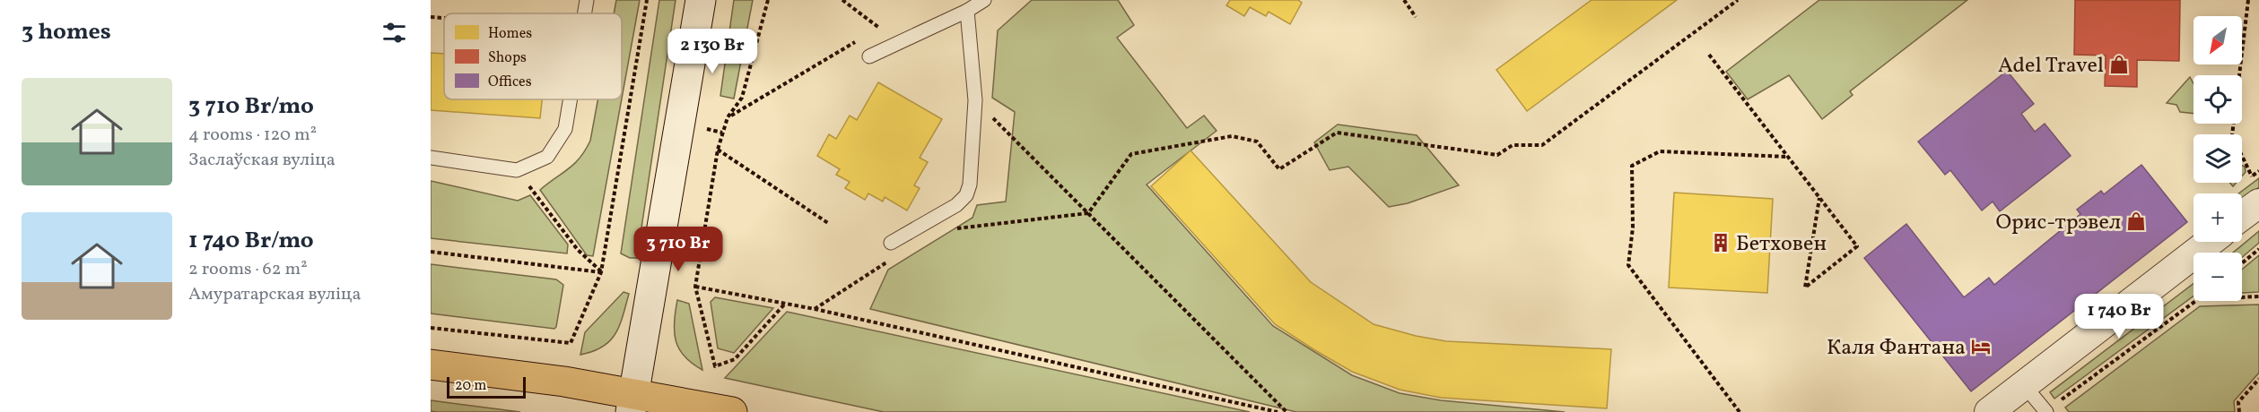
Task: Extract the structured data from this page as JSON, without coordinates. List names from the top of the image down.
{
  "places": {
    "shop": ["Adel Travel", "Орис-трэвел"],
    "building": ["Бетховен"],
    "hotel": ["Каля Фантана"]
  },
  "legend": ["Homes", "Shops", "Offices"],
  "scale_bar": "20 m",
  "north": "bottom left",
  "page": {
    "heading": "3 homes",
    "map_buttons": ["+", "−"],
    "price": ["2 130 Br", "3 710 Br", "1 740 Br"],
    "list": [
      {
        "name": "3 710 Br/mo",
        "note": "4 rooms · 120 m² · Заслаўская вуліца"
      },
      {
        "name": "1 740 Br/mo",
        "note": "2 rooms · 62 m² · Амуратарская вуліца"
      }
    ],
    "scale": "20 m"
  }
}
